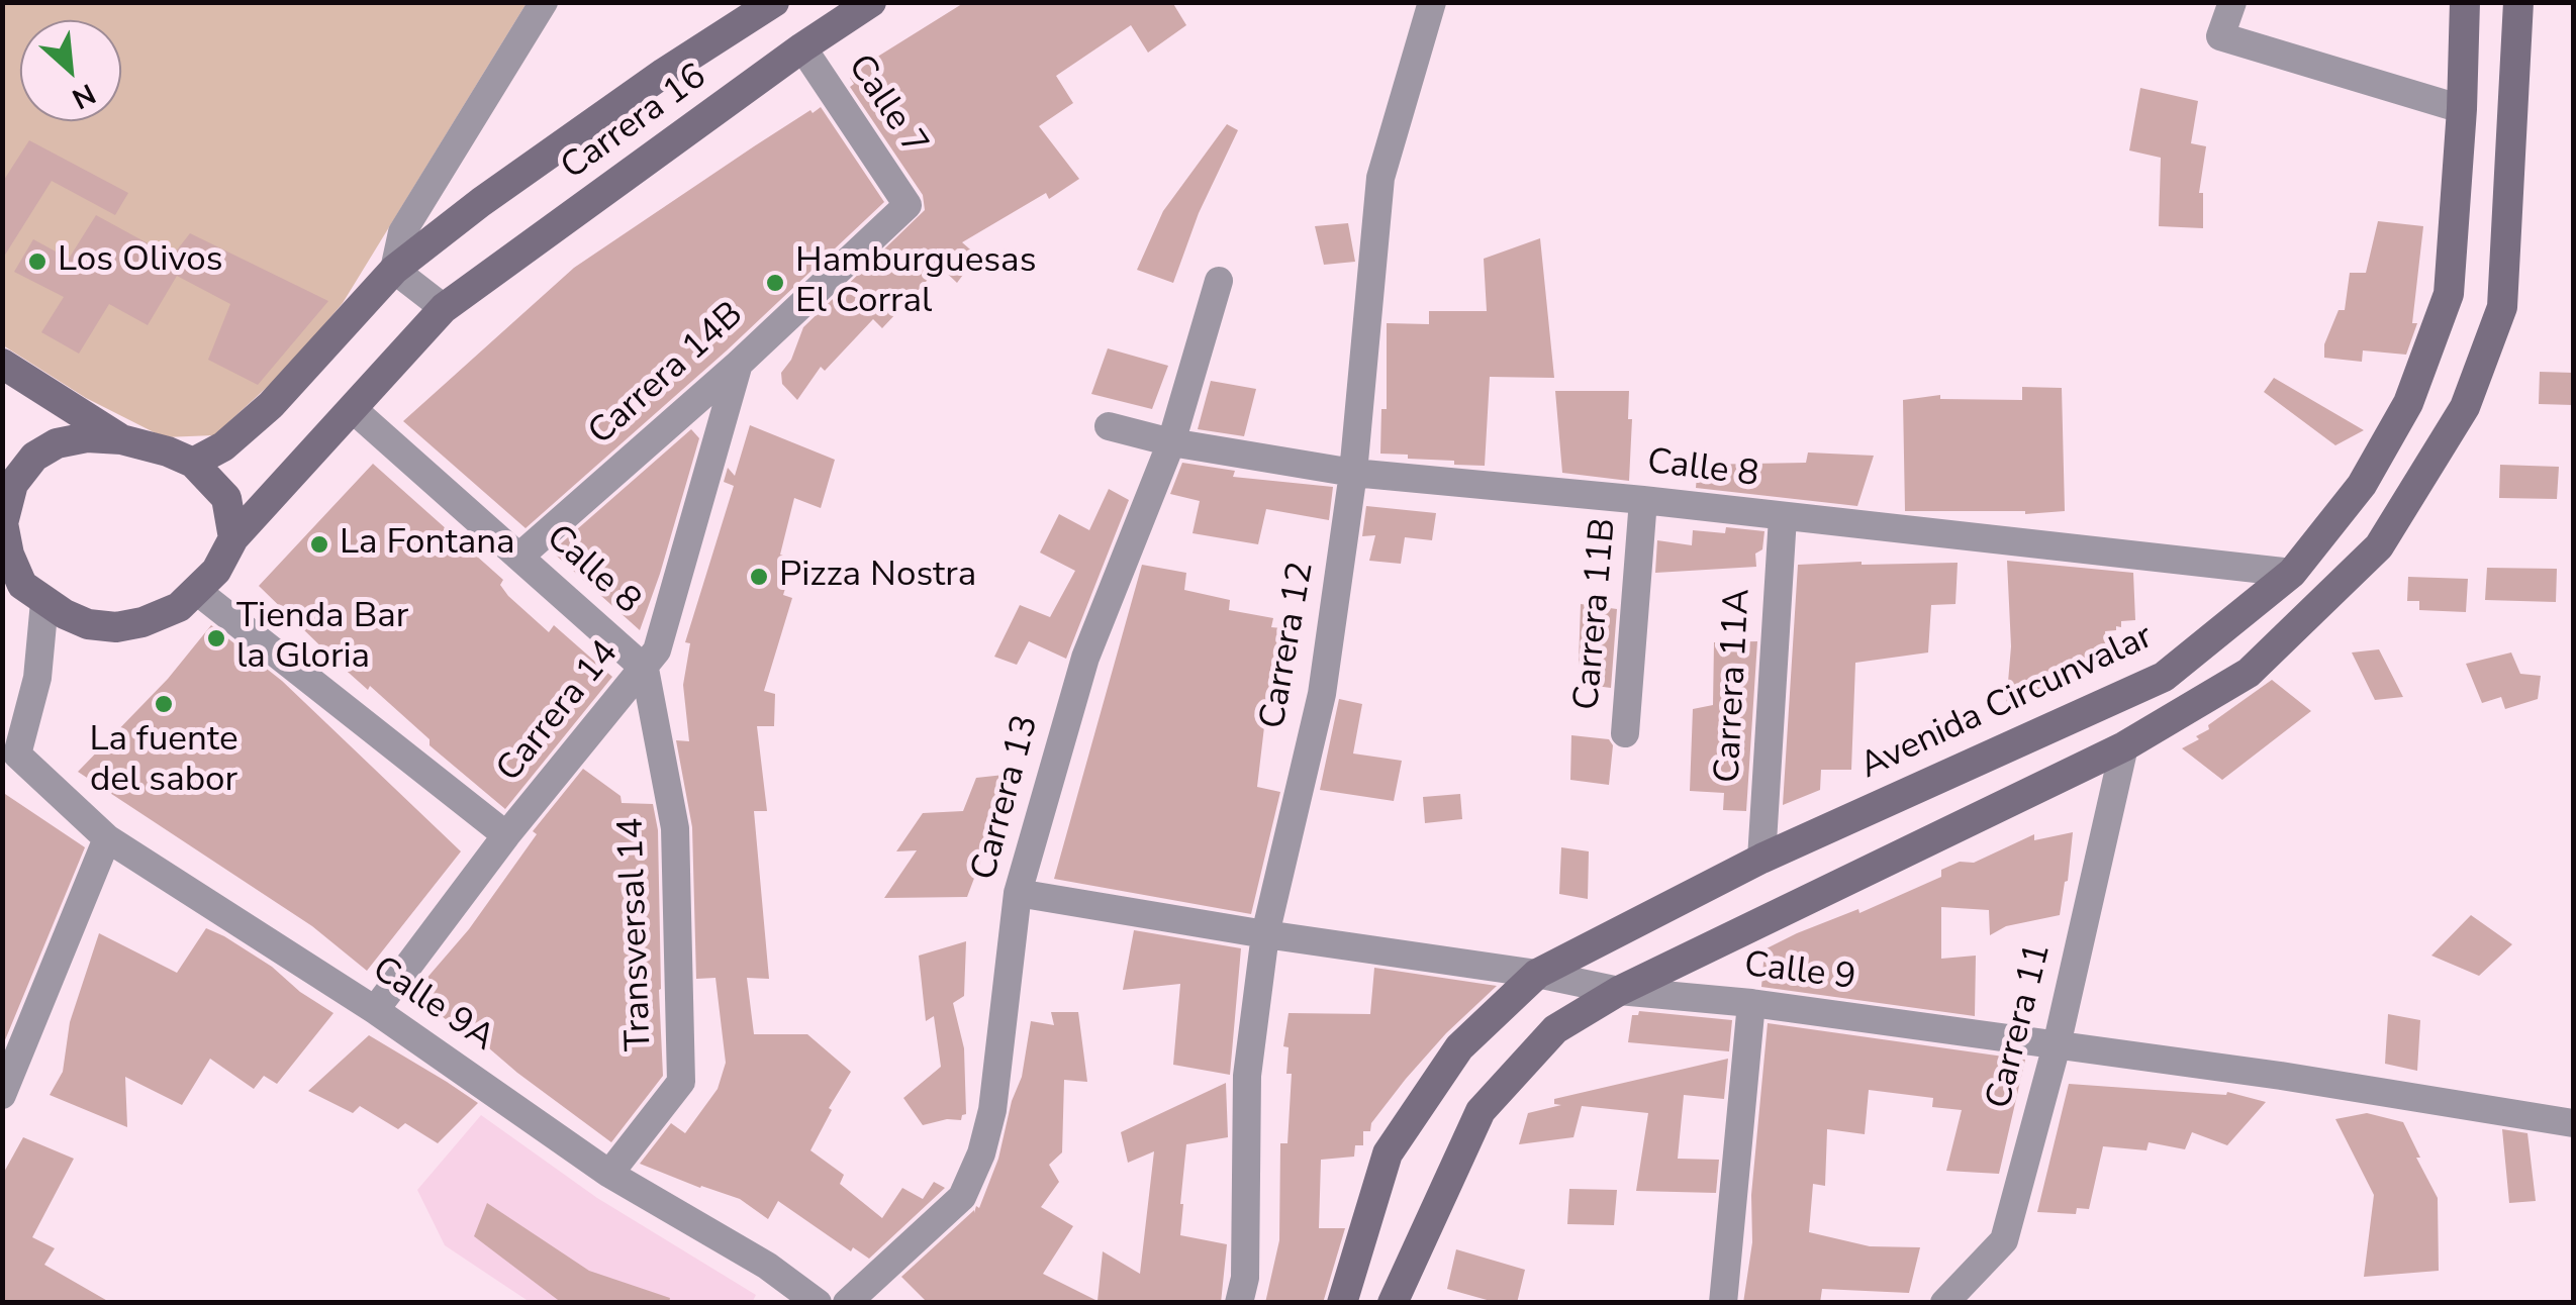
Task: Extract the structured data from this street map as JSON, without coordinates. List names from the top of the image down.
{
  "streets": {
    "main road": ["Carrera 16", "Avenida Circunvalar"],
    "street": [
      "Calle 7",
      "Carrera 14B",
      "Calle 8",
      "Carrera 11B",
      "Carrera 12",
      "Carrera 11A",
      "Carrera 14",
      "Carrera 13",
      "Transversal 14",
      "Calle 9",
      "Calle 9A",
      "Carrera 11"
    ]
  },
  "crossings": [
    ["Calle 7", "Carrera 16"],
    ["Calle 7", "Carrera 14B"],
    ["Carrera 16", "Calle 8"],
    ["Carrera 14B", "Calle 8"],
    ["Carrera 14B", "Carrera 14"],
    ["Calle 8", "Carrera 11B"],
    ["Calle 8", "Carrera 12"],
    ["Calle 8", "Carrera 11A"],
    ["Calle 8", "Avenida Circunvalar"],
    ["Calle 8", "Carrera 14"],
    ["Calle 8", "Carrera 13"],
    ["Calle 8", "Transversal 14"],
    ["Carrera 12", "Calle 9"],
    ["Carrera 11A", "Avenida Circunvalar"],
    ["Avenida Circunvalar", "Calle 9"],
    ["Carrera 14", "Transversal 14"],
    ["Carrera 14", "Calle 9A"],
    ["Carrera 13", "Calle 9"],
    ["Transversal 14", "Calle 9A"],
    ["Calle 9", "Carrera 11"]
  ],
  "places": [
    "Los Olivos",
    "Hamburguesas El Corral",
    "La Fontana",
    "Pizza Nostra",
    "Tienda Bar la Gloria",
    "La fuente del sabor"
  ],
  "north": "bottom right"
}
